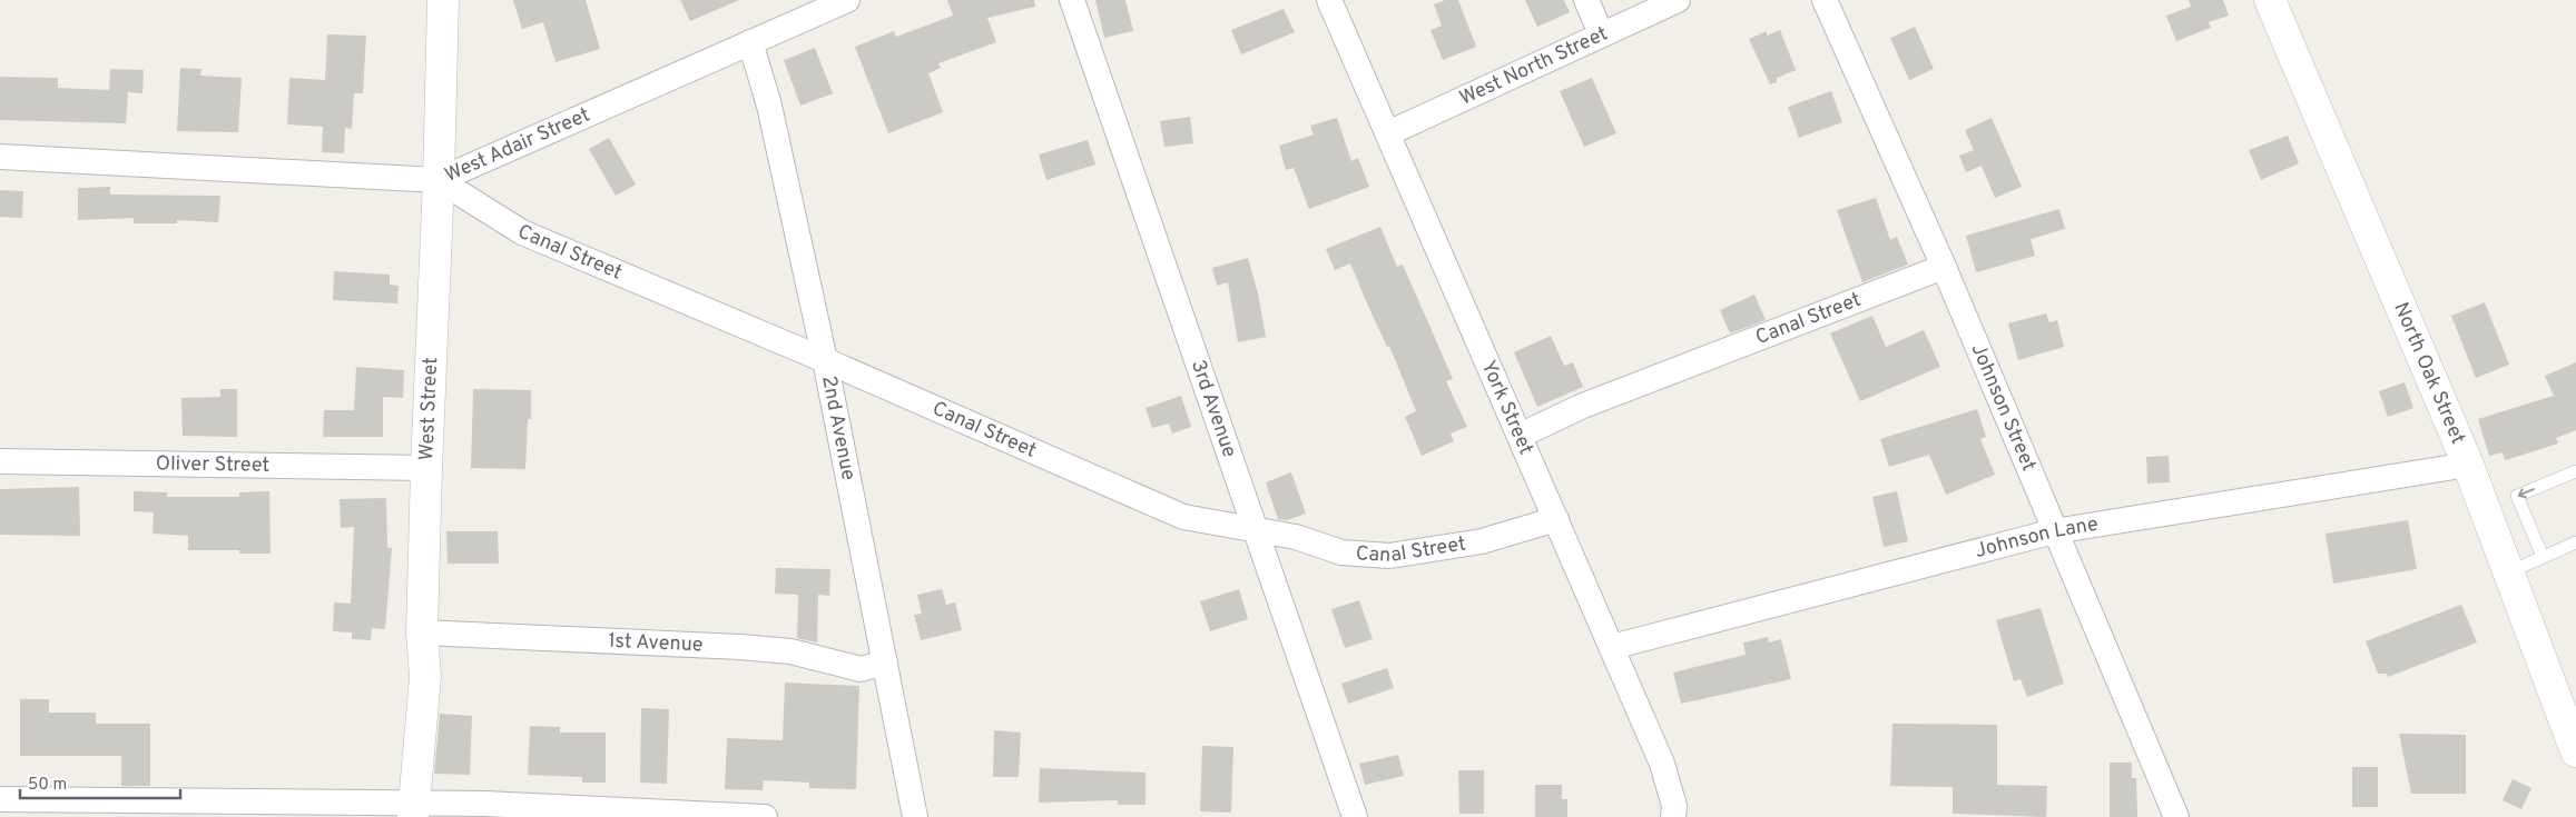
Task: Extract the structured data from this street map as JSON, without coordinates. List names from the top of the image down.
{
  "streets": {
    "main road": ["North Oak Street", "West Street"],
    "street": [
      "West North Street",
      "West Adair Street",
      "Canal Street",
      "York Street",
      "3rd Avenue",
      "Johnson Street",
      "2nd Avenue",
      "Oliver Street",
      "Johnson Lane",
      "1st Avenue"
    ]
  },
  "crossings": [
    ["West North Street", "York Street"],
    ["West Adair Street", "Canal Street"],
    ["West Adair Street", "West Street"],
    ["West Adair Street", "2nd Avenue"],
    ["Canal Street", "York Street"],
    ["Canal Street", "3rd Avenue"],
    ["Canal Street", "Johnson Street"],
    ["Canal Street", "West Street"],
    ["Canal Street", "2nd Avenue"],
    ["North Oak Street", "Johnson Lane"],
    ["York Street", "Johnson Lane"],
    ["Johnson Street", "Johnson Lane"],
    ["West Street", "Oliver Street"],
    ["West Street", "1st Avenue"],
    ["2nd Avenue", "1st Avenue"]
  ],
  "scale_bar": "50 m"
}
